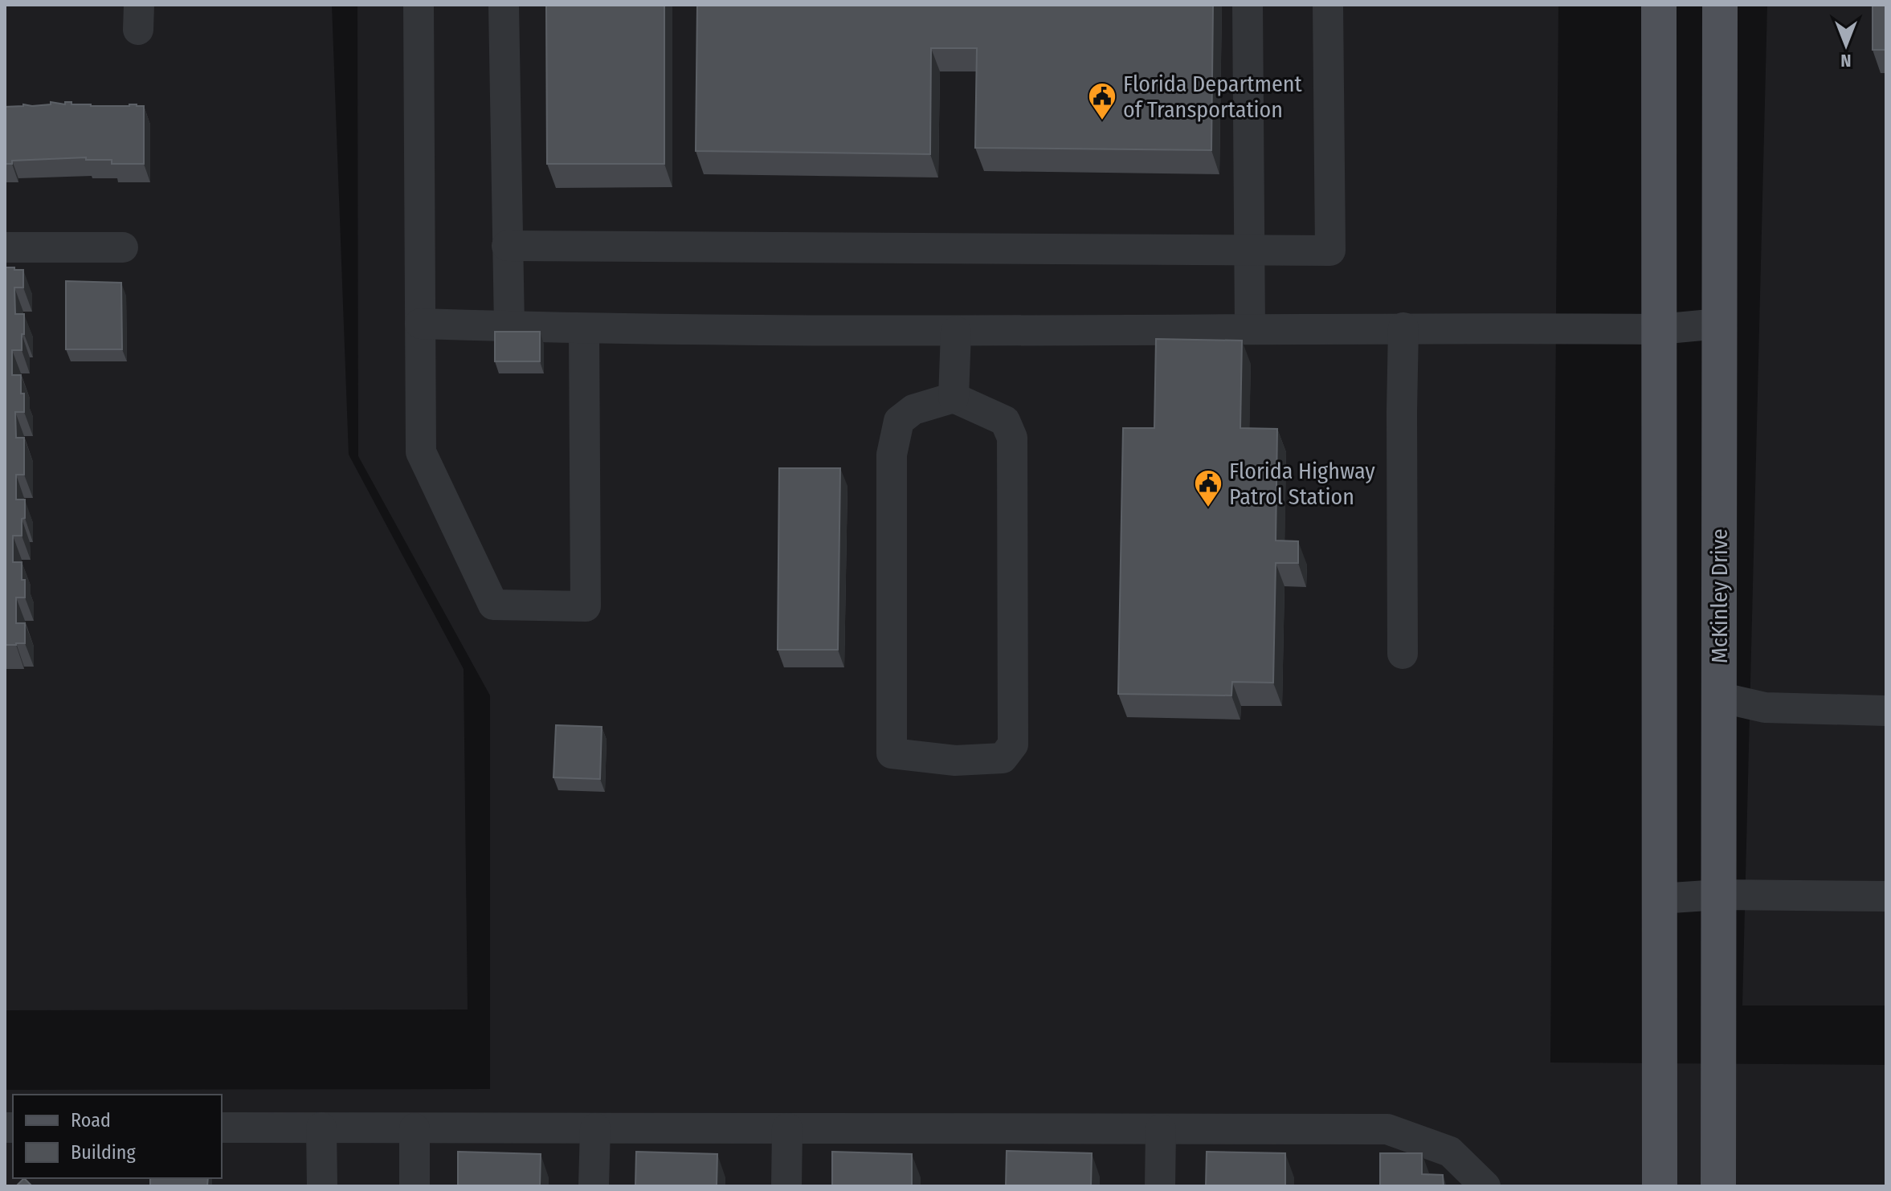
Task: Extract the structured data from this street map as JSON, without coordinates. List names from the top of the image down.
{
  "streets": {
    "main road": ["McKinley Drive"]
  },
  "places": {
    "public building": ["Florida Department of Transportation", "Florida Highway Patrol Station"]
  },
  "legend": ["Road", "Building"],
  "north": "bottom"
}
